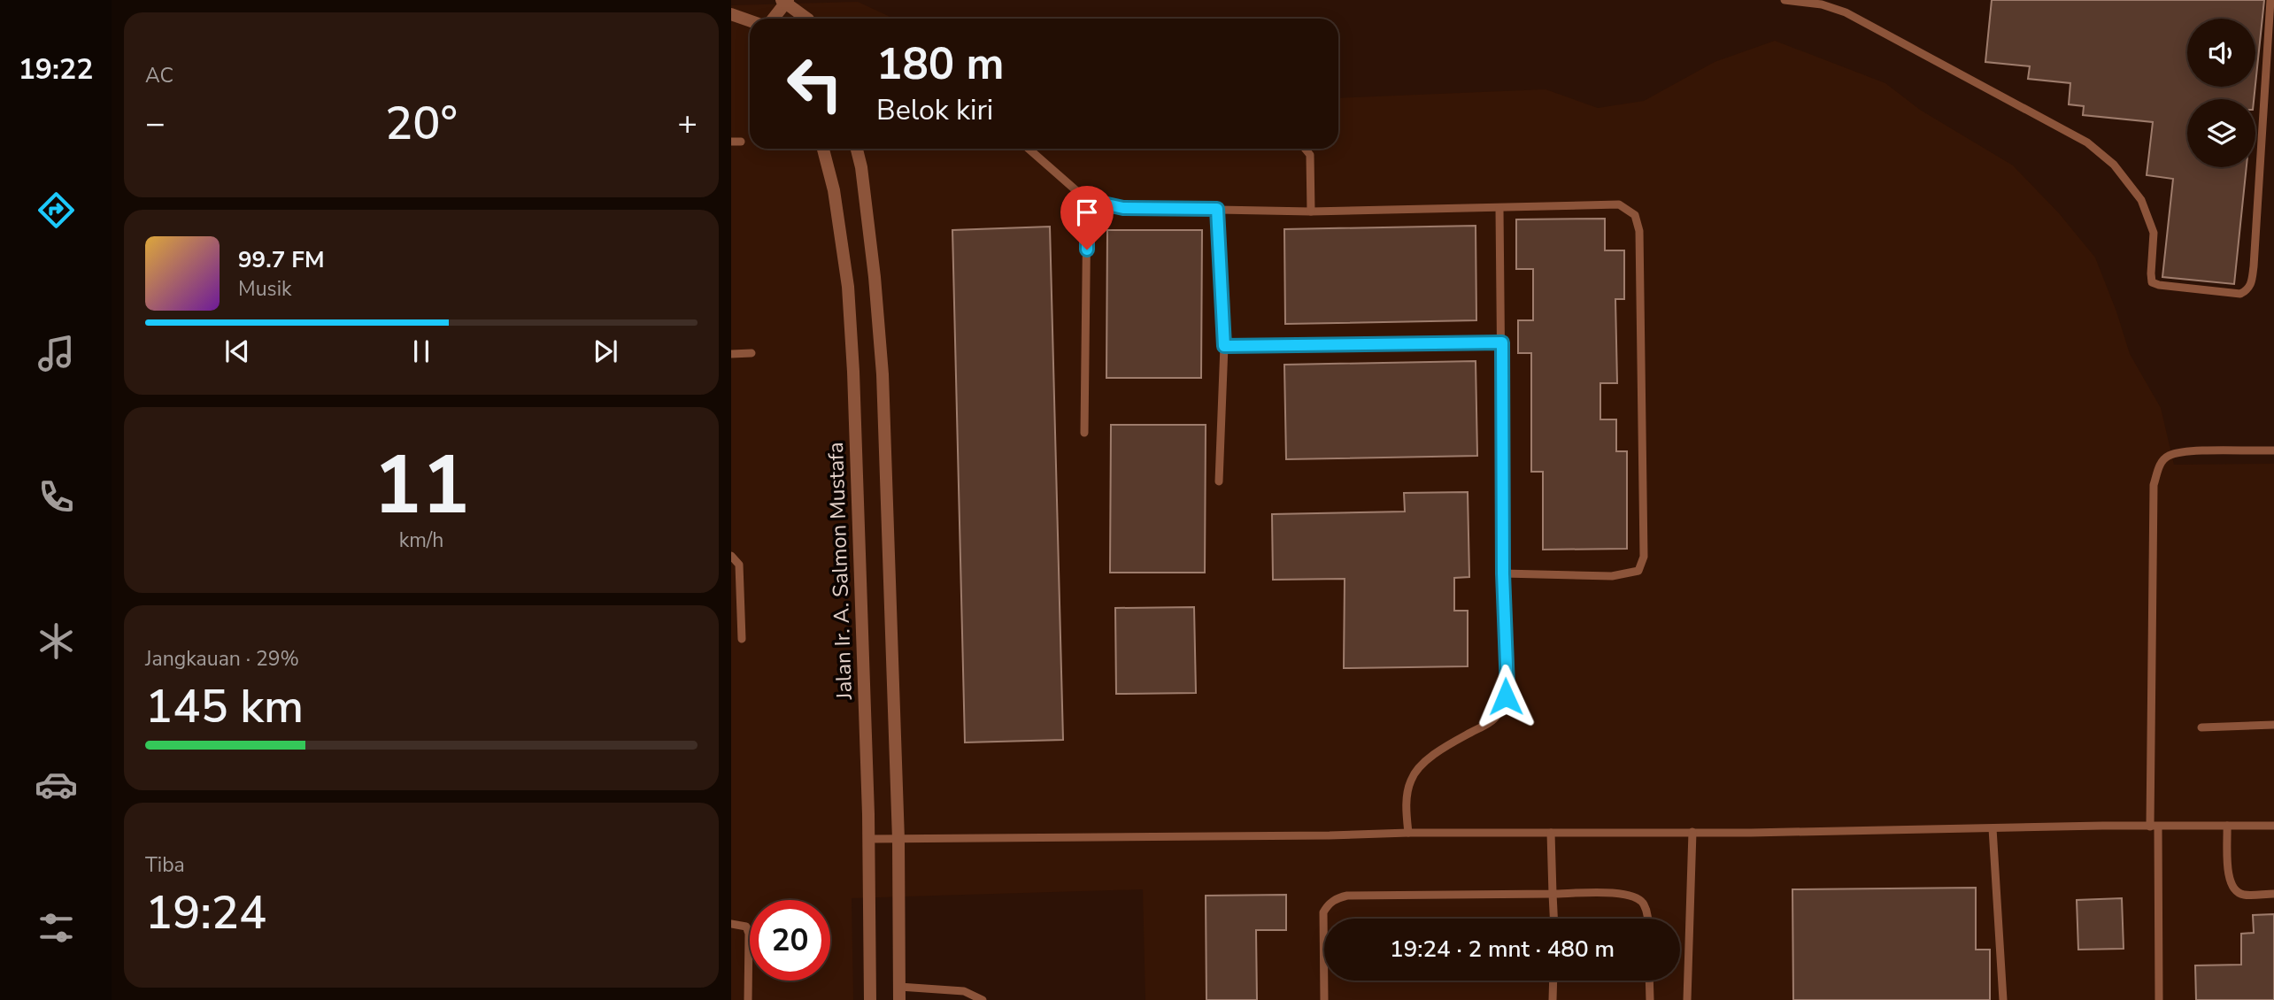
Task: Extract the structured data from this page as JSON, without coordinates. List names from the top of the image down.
{
  "streets": {
    "street": ["Jalan Ir. A. Salmon Mustafa"]
  },
  "page": {
    "tabs": "19:22",
    "tile": [
      "AC",
      ["11", "km/h"],
      ["Jangkauan · 29%", "145 km"],
      ["Tiba", "19:24"]
    ],
    "turn": ["180 m", "Belok kiri"],
    "heat": ["−", "20°", "+"],
    "song": ["99.7 FM", "Musik"],
    "limit": "20",
    "trip": "19:24 · 2 mnt · 480 m"
  }
}
